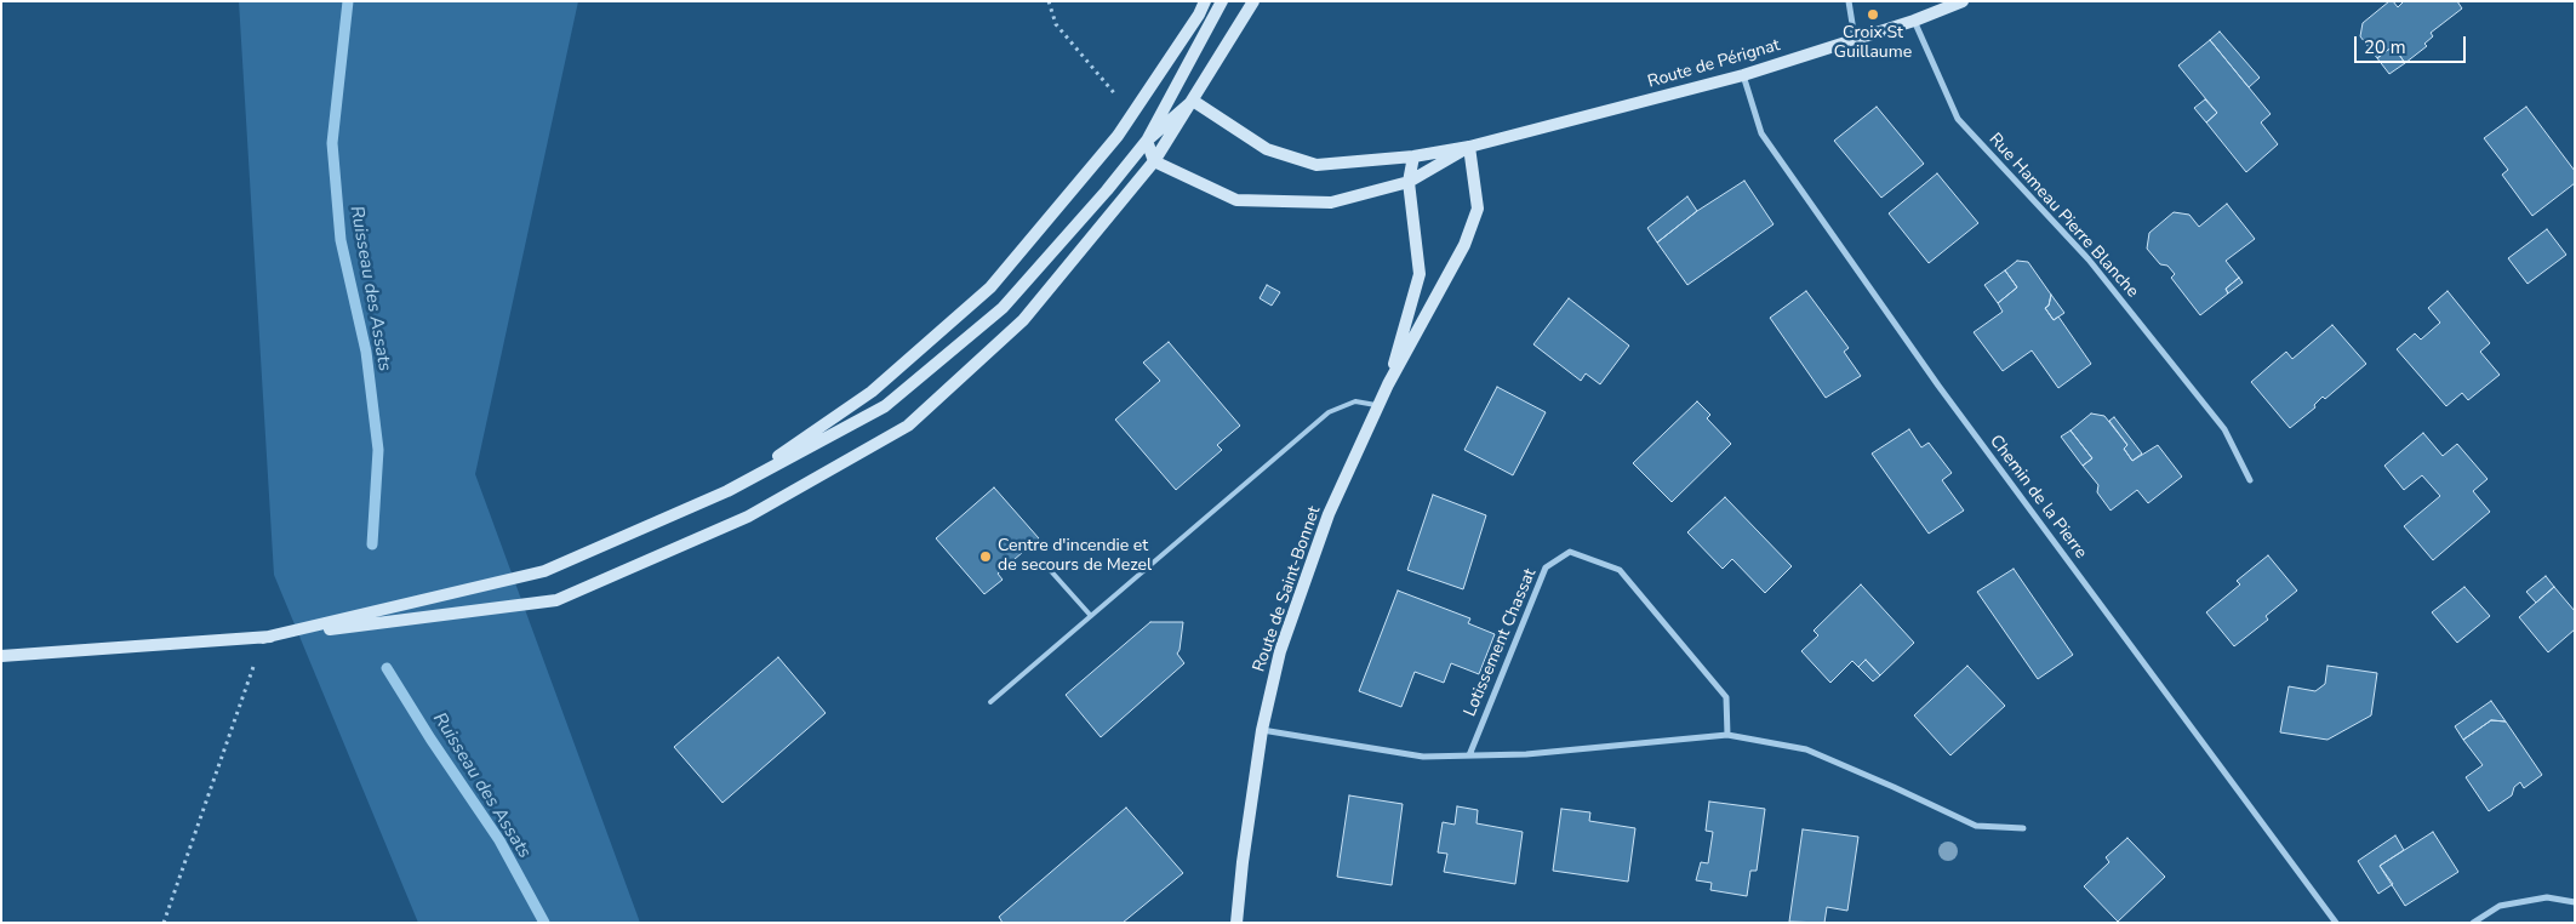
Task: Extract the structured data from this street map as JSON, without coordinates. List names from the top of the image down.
{
  "streets": {
    "street": [
      "Route de Pérignat",
      "Rue Hameau Pierre Blanche",
      "Chemin de la Pierre",
      "Route de Saint-Bonnet",
      "Lotissement Chassat"
    ]
  },
  "crossings": [
    ["Route de Pérignat", "Rue Hameau Pierre Blanche"],
    ["Route de Pérignat", "Chemin de la Pierre"],
    ["Route de Pérignat", "Route de Saint-Bonnet"]
  ],
  "water": ["Ruisseau des Assats"],
  "places": ["Croix St Guillaume", "Centre d'incendie et de secours de Mezel"],
  "scale_bar": "20 m"
}
